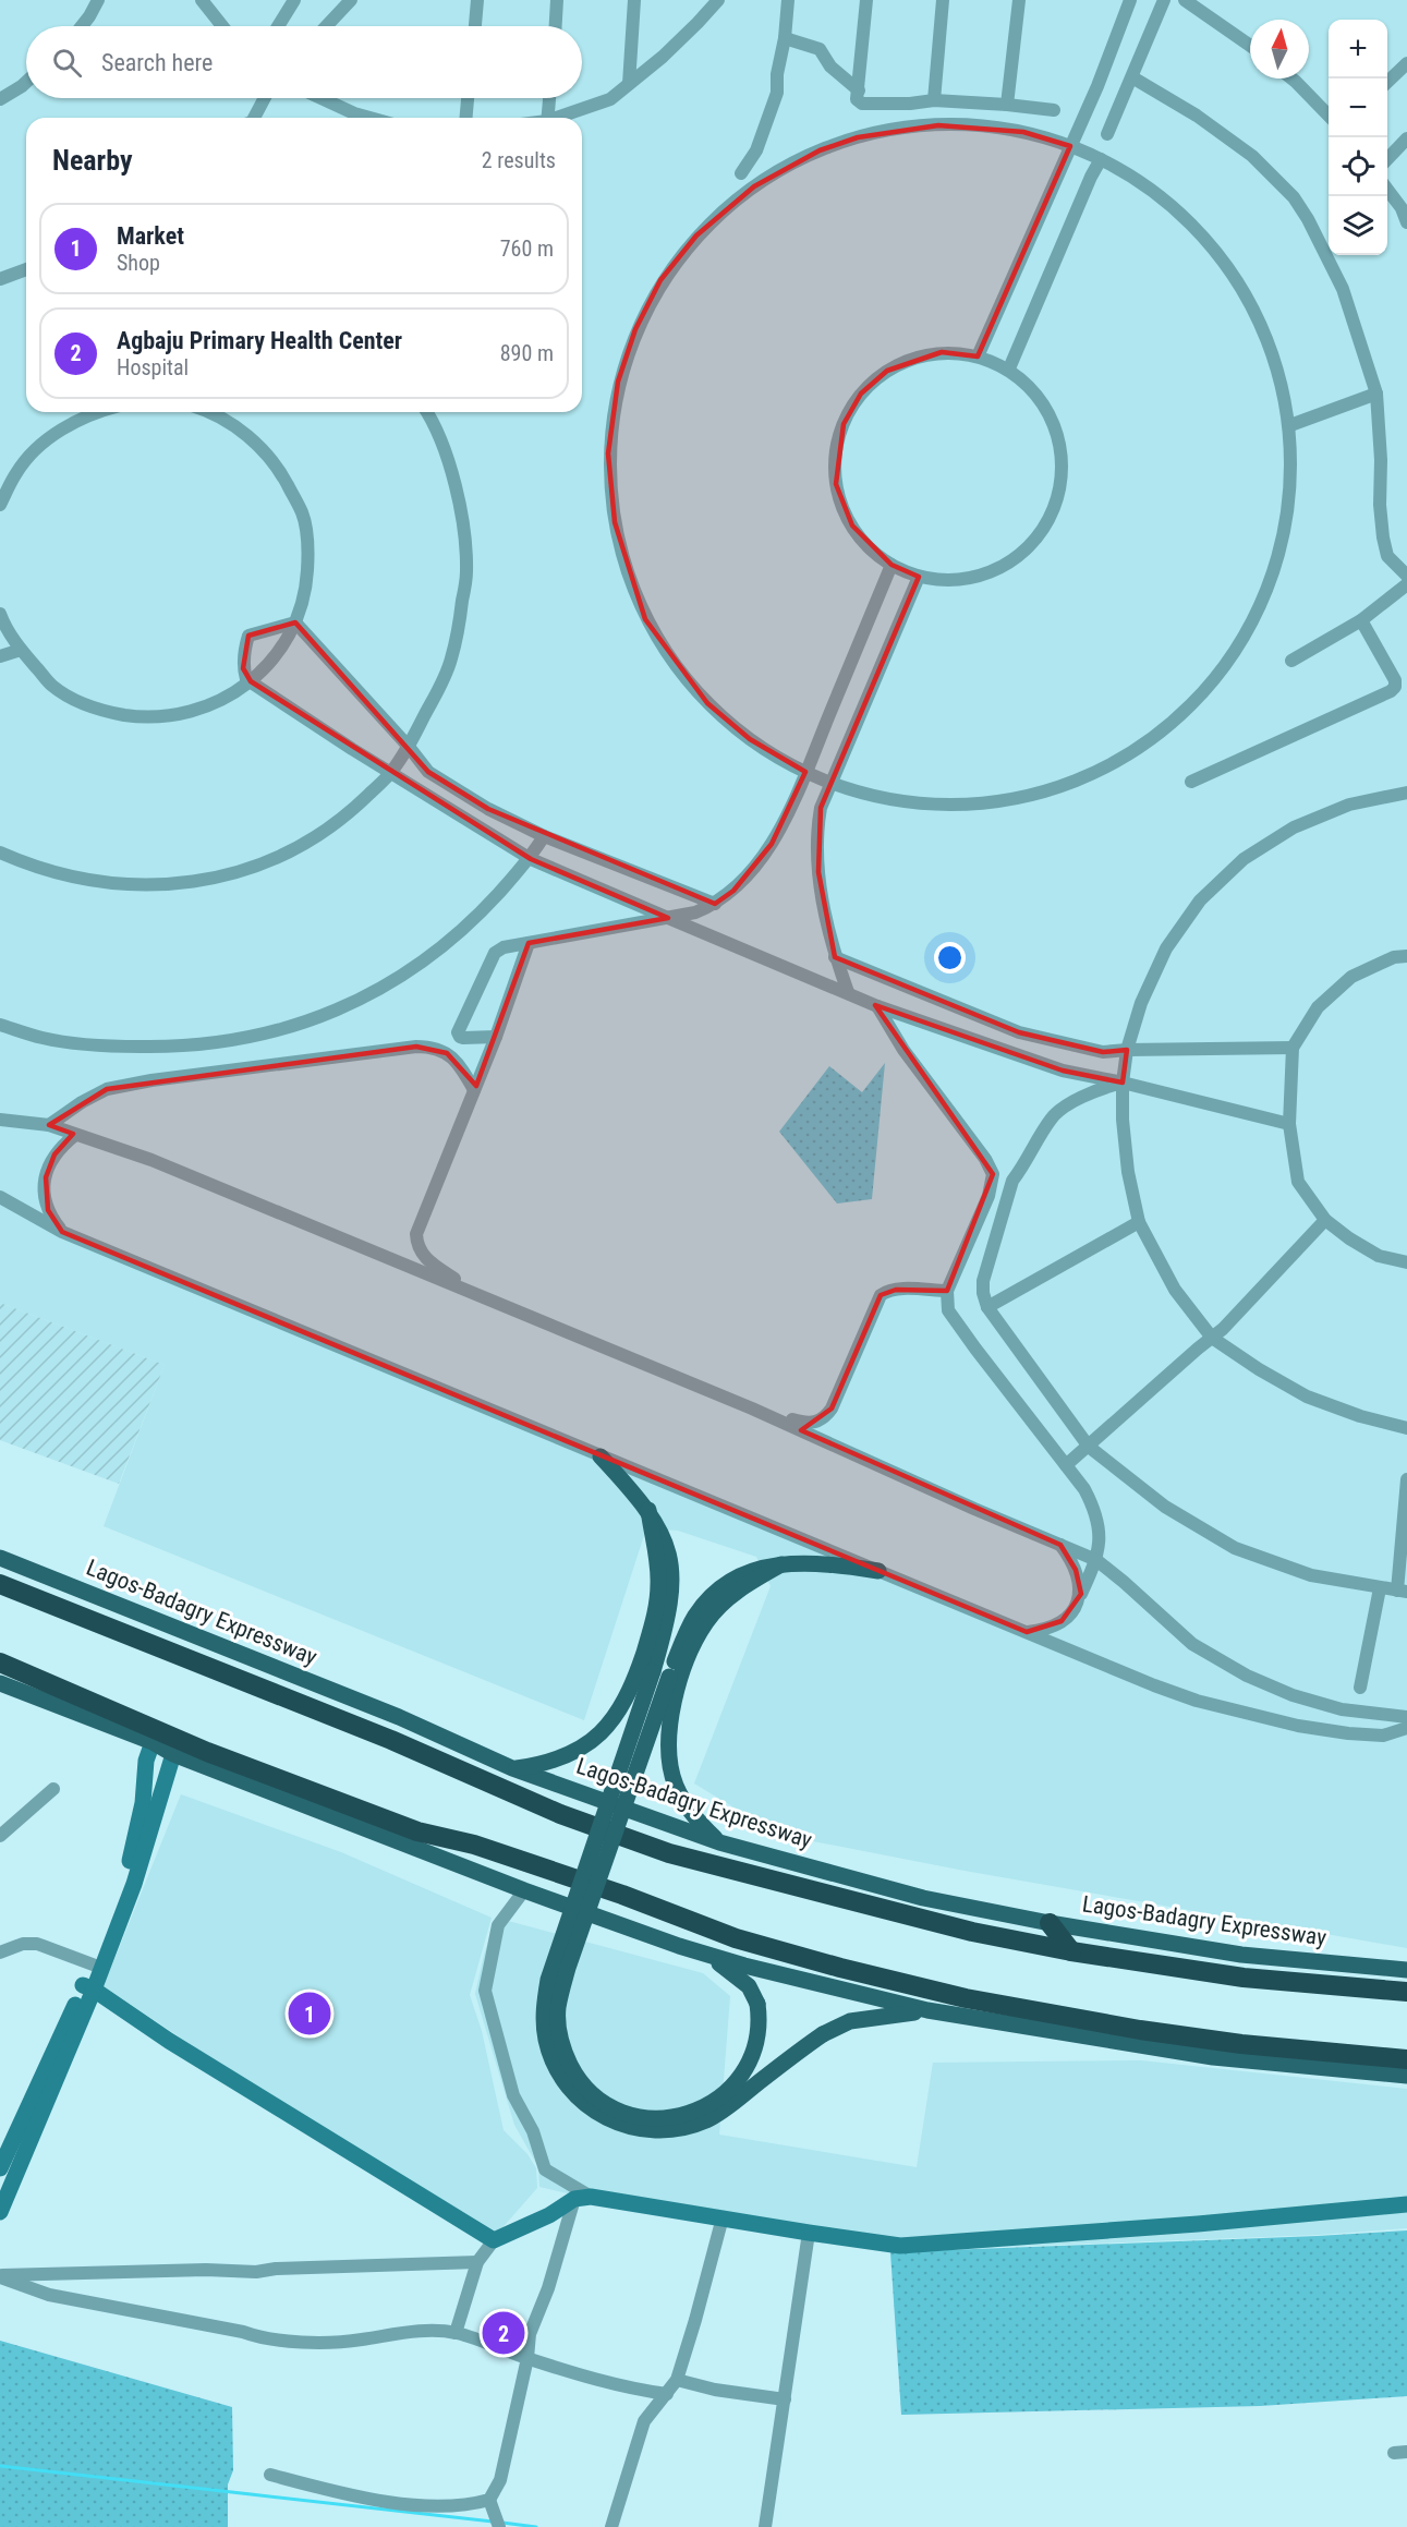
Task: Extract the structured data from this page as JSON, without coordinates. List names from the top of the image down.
{
  "streets": {
    "highway": ["Lagos-Badagry Expressway"]
  },
  "north": "top",
  "page": {
    "map_buttons": ["+", "−"],
    "search": "Search here",
    "heading": ["Nearby", "2 results"],
    "list": [
      {
        "mark": "1",
        "name": "Market",
        "note": "Shop",
        "value": "760 m"
      },
      {
        "mark": "2",
        "name": "Agbaju Primary Health Center",
        "note": "Hospital",
        "value": "890 m"
      }
    ],
    "pins": ["1", "2"]
  }
}
